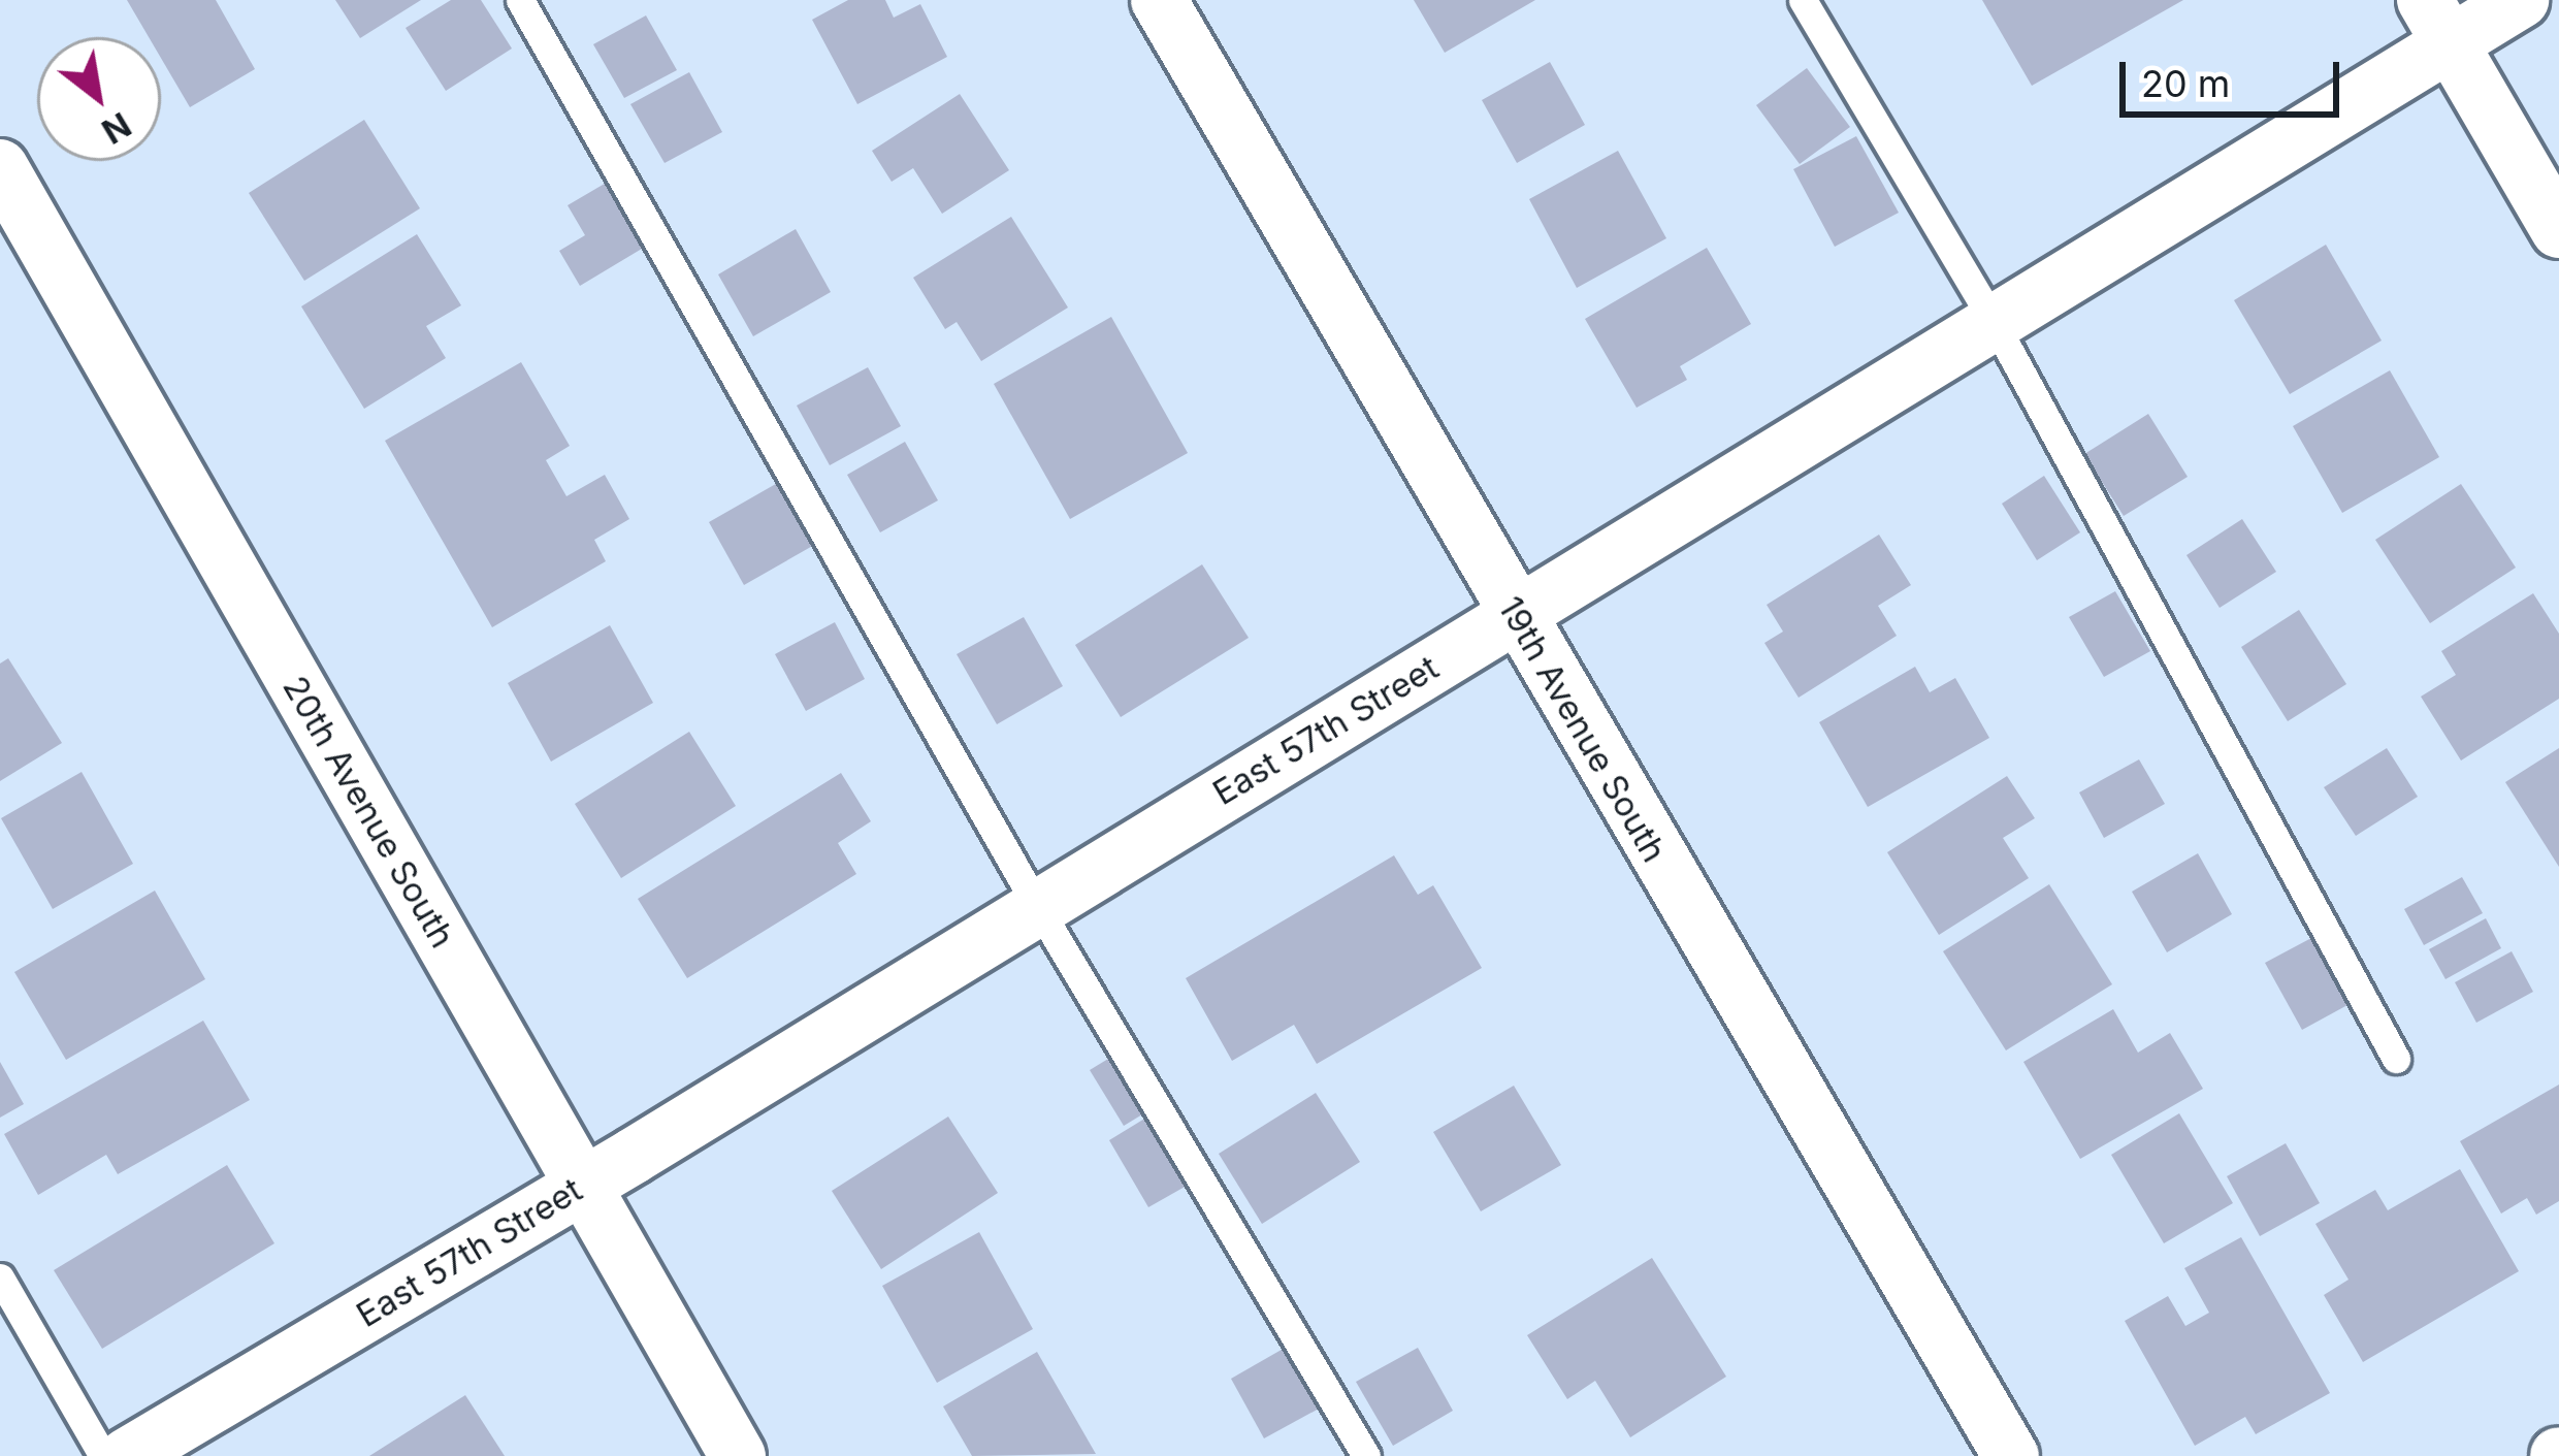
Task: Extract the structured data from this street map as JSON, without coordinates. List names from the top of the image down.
{
  "streets": {
    "street": ["19th Avenue South", "East 57th Street", "20th Avenue South"]
  },
  "crossings": [
    ["19th Avenue South", "East 57th Street"],
    ["East 57th Street", "20th Avenue South"]
  ],
  "scale_bar": "20 m",
  "north": "bottom right"
}
